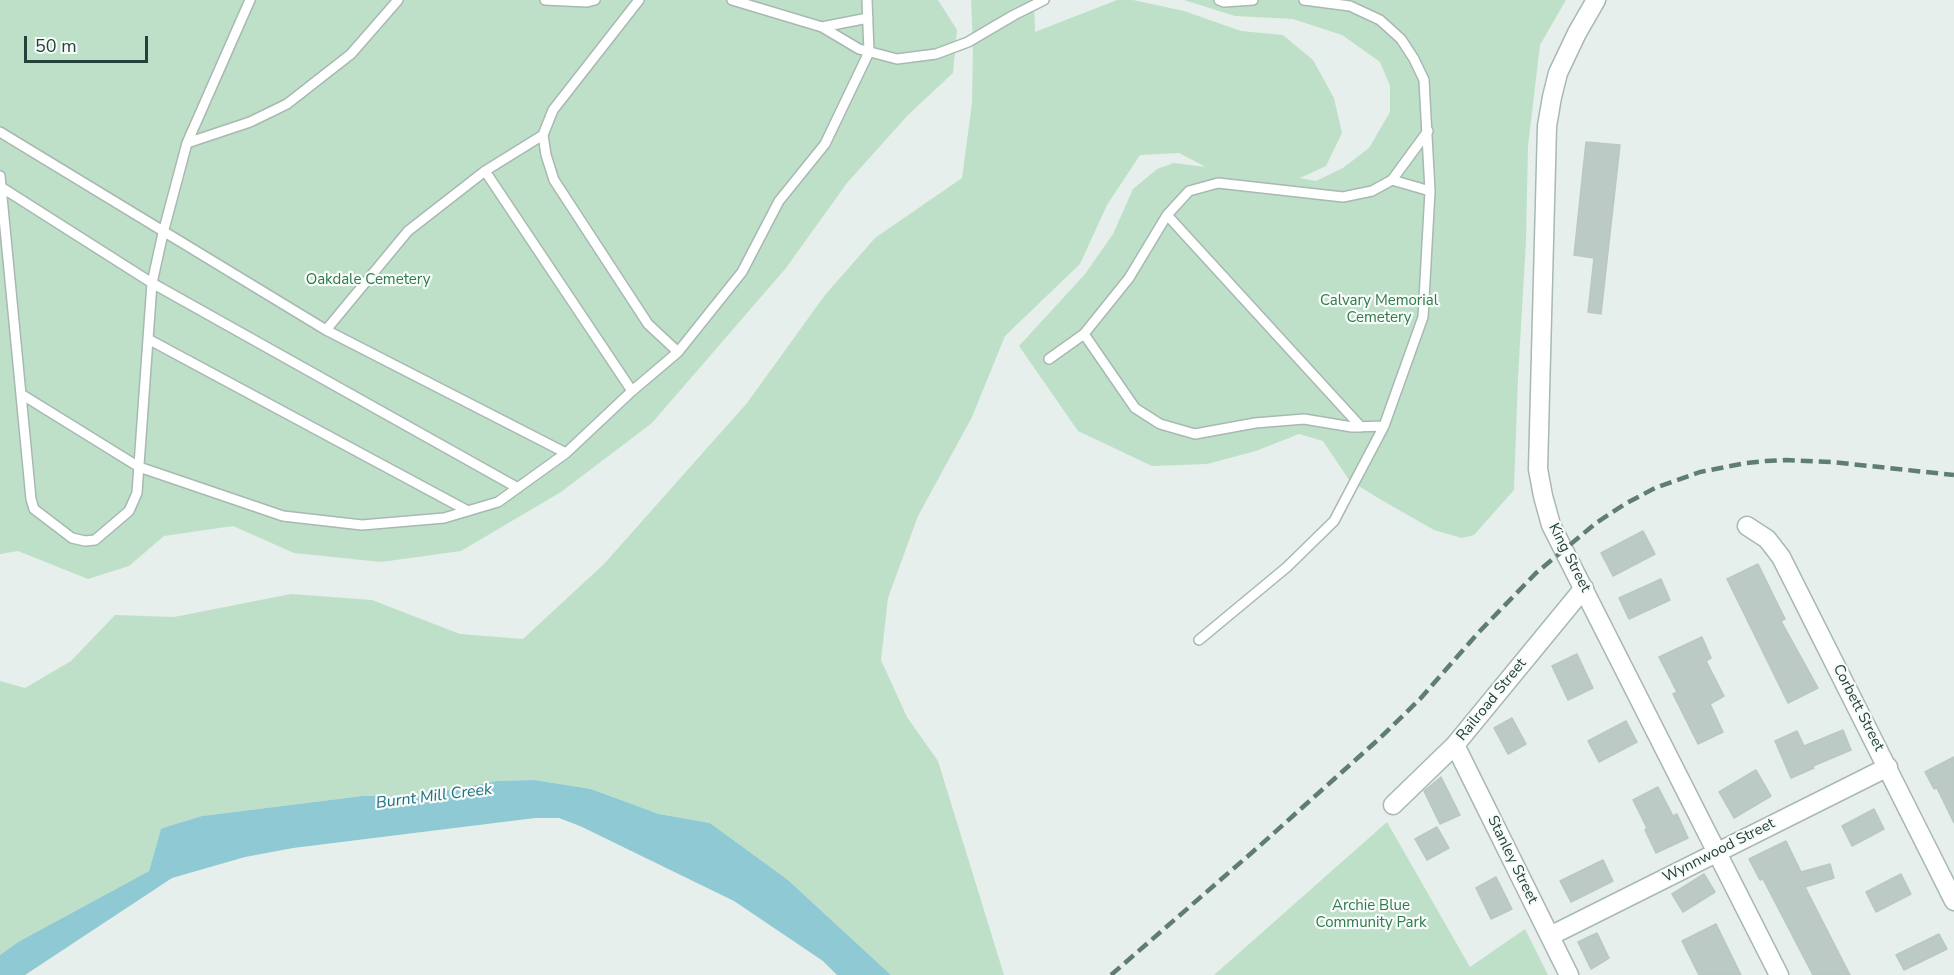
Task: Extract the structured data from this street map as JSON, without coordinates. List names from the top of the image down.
{
  "streets": {
    "street": [
      "King Street",
      "Railroad Street",
      "Corbett Street",
      "Wynnwood Street",
      "Stanley Street"
    ]
  },
  "crossings": [
    ["King Street", "Railroad Street"],
    ["King Street", "Wynnwood Street"],
    ["Railroad Street", "Stanley Street"],
    ["Corbett Street", "Wynnwood Street"],
    ["Wynnwood Street", "Stanley Street"]
  ],
  "water": ["Burnt Mill Creek"],
  "parks": ["Oakdale Cemetery", "Calvary Memorial Cemetery", "Archie Blue Community Park"],
  "scale_bar": "50 m"
}
